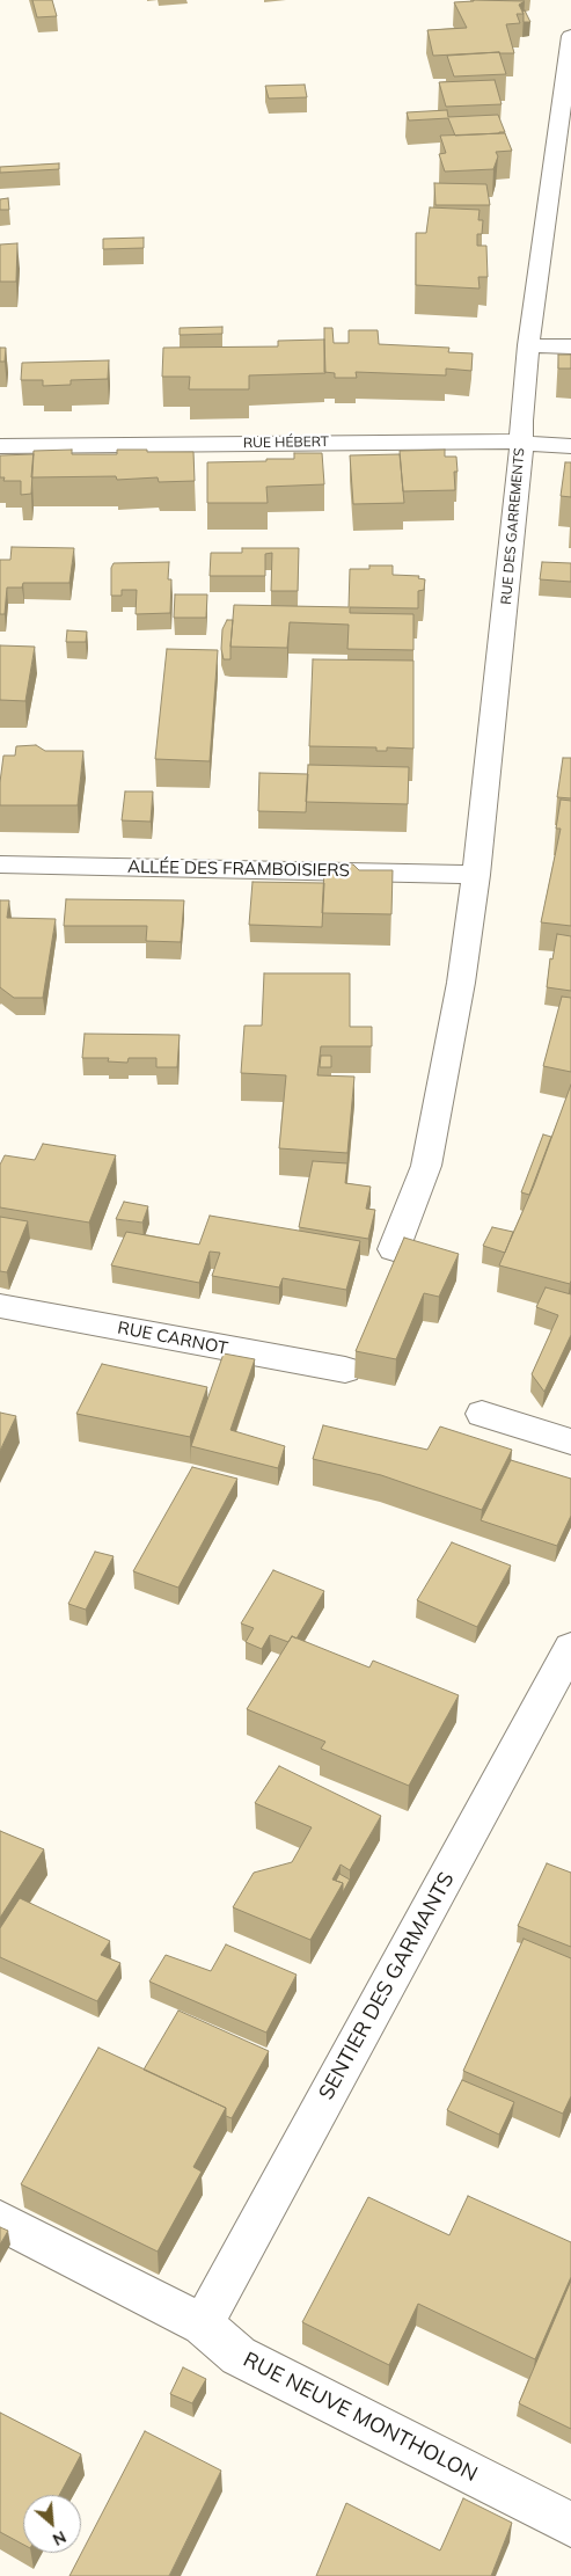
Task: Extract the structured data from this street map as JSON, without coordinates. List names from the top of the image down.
{
  "streets": {
    "street": [
      "RUE HÉBERT",
      "RUE DES GARREMENTS",
      "ALLÉE DES FRAMBOISIERS",
      "RUE CARNOT",
      "SENTIER DES GARMANTS",
      "RUE NEUVE MONTHOLON"
    ]
  },
  "crossings": [
    ["RUE HÉBERT", "RUE DES GARREMENTS"],
    ["RUE DES GARREMENTS", "ALLÉE DES FRAMBOISIERS"],
    ["SENTIER DES GARMANTS", "RUE NEUVE MONTHOLON"]
  ],
  "north": "bottom right"
}
